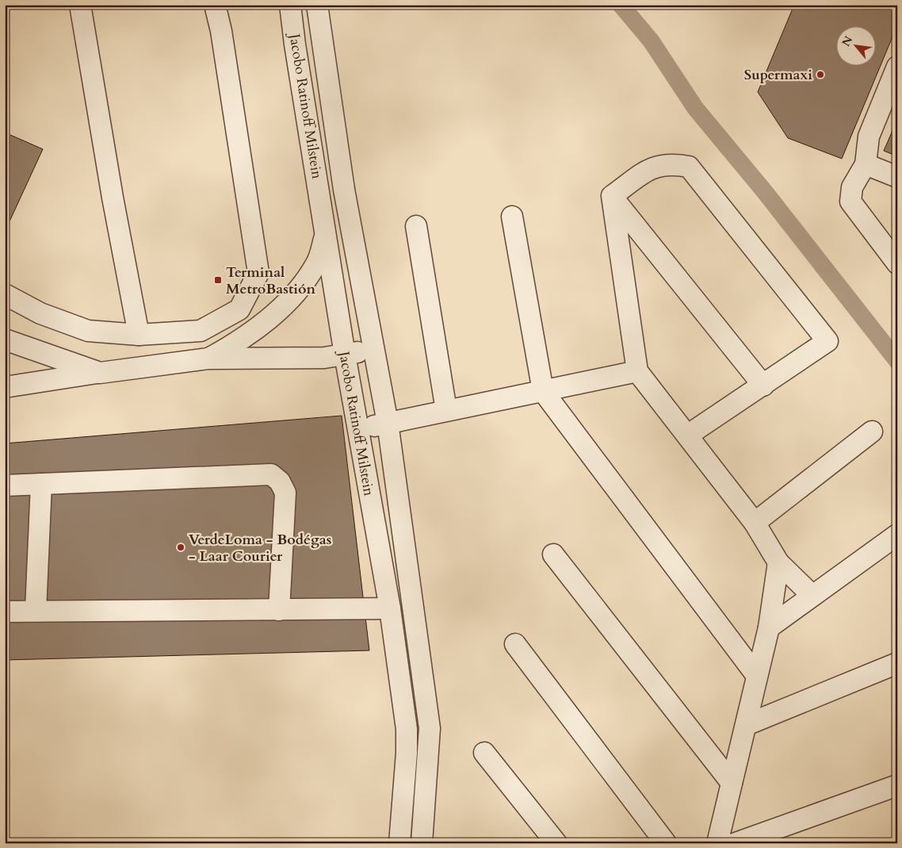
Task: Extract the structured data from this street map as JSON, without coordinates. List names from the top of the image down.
{
  "streets": {
    "street": ["Jacobo Ratinoff Milstein"]
  },
  "places": {
    "other": ["Supermaxi", "VerdeLoma - Bodégas - Laar Courier"],
    "transit": ["Terminal MetroBastión"]
  },
  "north": "top left"
}
